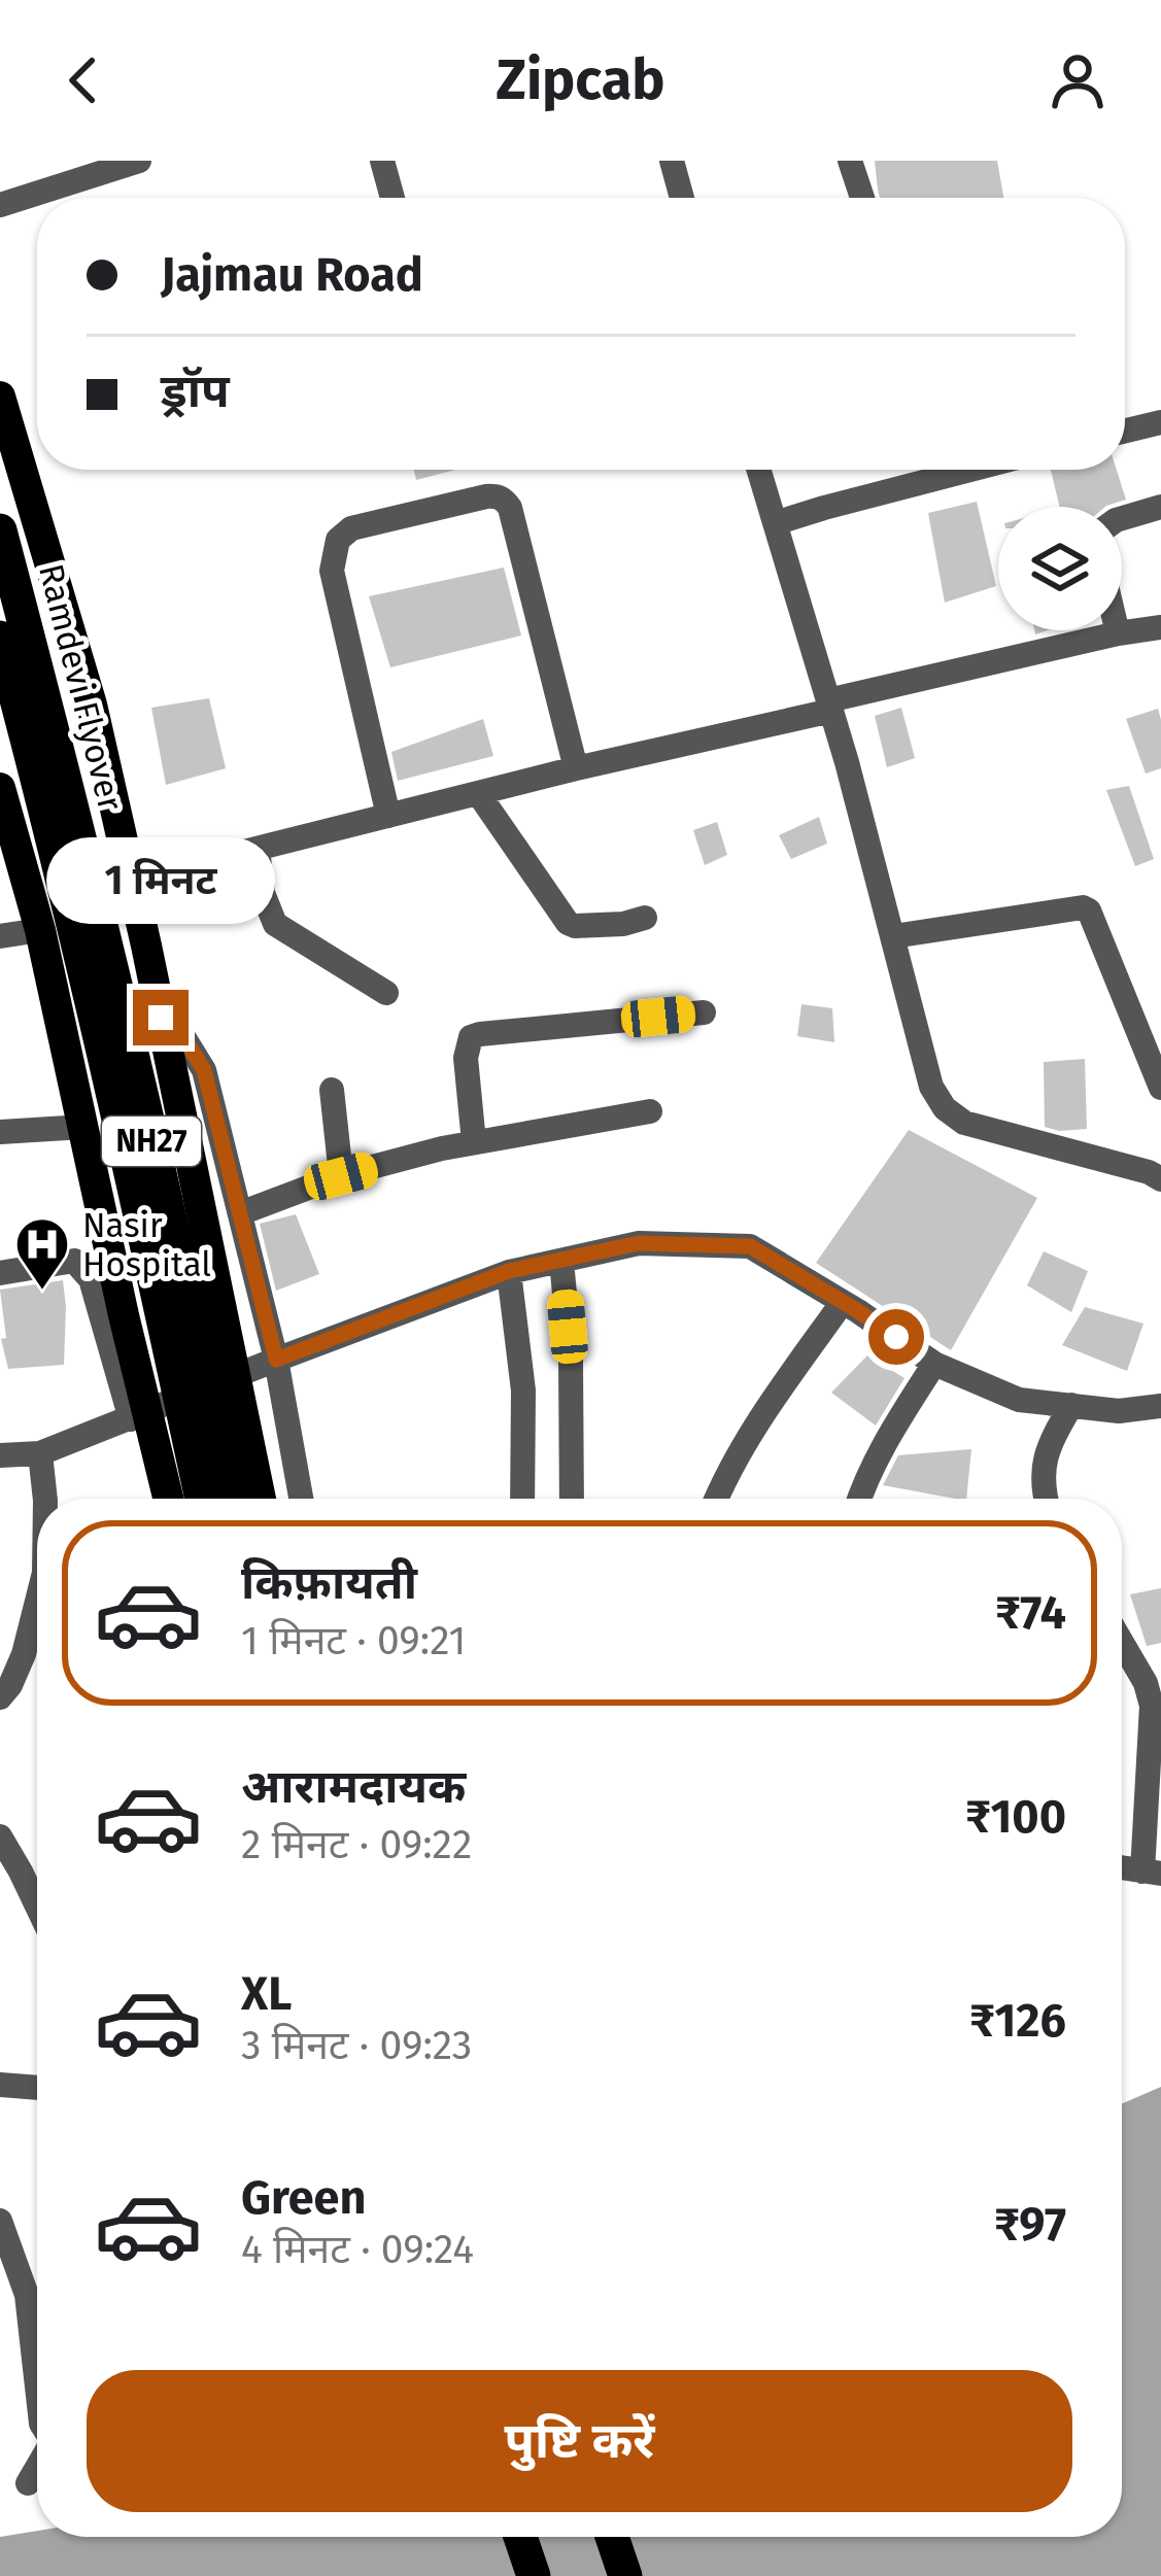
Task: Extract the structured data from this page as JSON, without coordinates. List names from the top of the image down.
{
  "streets": {
    "highway": ["Ramdevi Flyover", "NH27"]
  },
  "places": {
    "hospital": ["Nasir Hospital"]
  },
  "page": {
    "header": "Zipcab",
    "banner": ["Jajmau Road", "ड्रॉप"],
    "bubble": "1 मिनट",
    "list": [
      {
        "name": "किफ़ायती",
        "note": "1 मिनट · 09:21",
        "value": "₹74"
      },
      {
        "name": "आरामदायक",
        "note": "2 मिनट · 09:22",
        "value": "₹100"
      },
      {
        "name": "XL",
        "note": "3 मिनट · 09:23",
        "value": "₹126"
      },
      {
        "name": "Green",
        "note": "4 मिनट · 09:24",
        "value": "₹97"
      }
    ],
    "buttons": "पुष्टि करें"
  }
}
